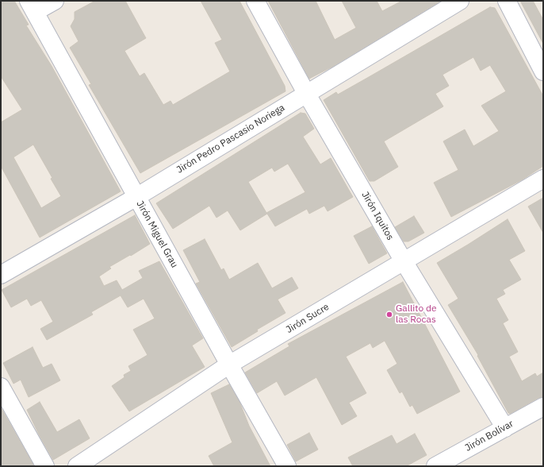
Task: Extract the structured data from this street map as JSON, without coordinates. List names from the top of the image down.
{
  "streets": {
    "street": [
      "Jirón Pedro Pascasio Noriega",
      "Jirón Iquitos",
      "Jirón Miguel Grau",
      "Jirón Sucre",
      "Jirón Bolívar"
    ]
  },
  "crossings": [
    ["Jirón Pedro Pascasio Noriega", "Jirón Iquitos"],
    ["Jirón Pedro Pascasio Noriega", "Jirón Miguel Grau"],
    ["Jirón Iquitos", "Jirón Sucre"],
    ["Jirón Iquitos", "Jirón Bolívar"],
    ["Jirón Miguel Grau", "Jirón Sucre"]
  ],
  "places": ["Gallito de las Rocas"]
}
